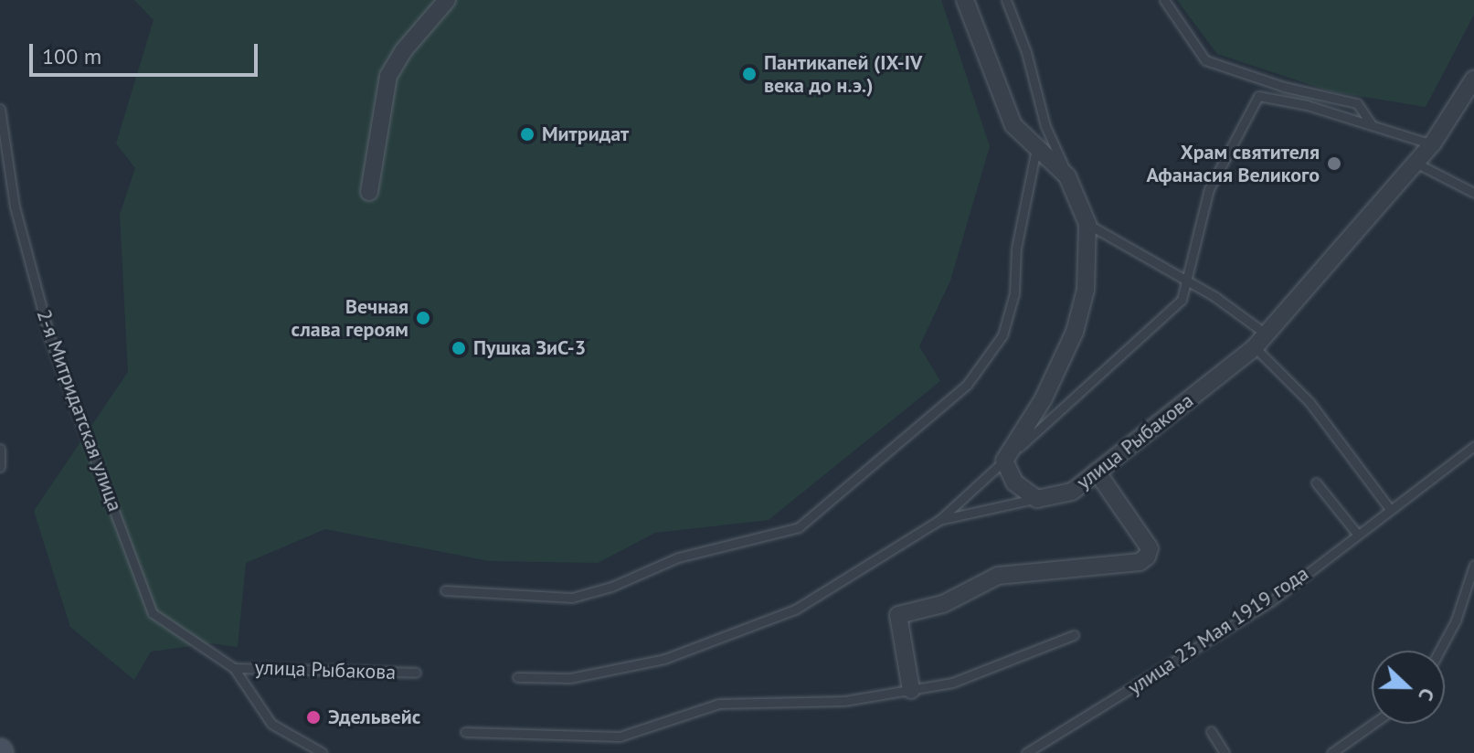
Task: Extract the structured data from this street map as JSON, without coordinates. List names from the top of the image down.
{
  "streets": {
    "street": ["улица Рыбакова"],
    "lane": ["2-я Митридатская улица", "улица 23 Мая 1919 года"]
  },
  "crossings": [
    ["2-я Митридатская улица", "улица Рыбакова"]
  ],
  "places": [
    "Пантикапей (IX-IV века до н.э.)",
    "Митридат",
    "Храм святителя Афанасия Великого",
    "Вечная слава героям",
    "Пушка ЗиС-3",
    "Эдельвейс"
  ],
  "scale_bar": "100 m",
  "north": "right"
}
